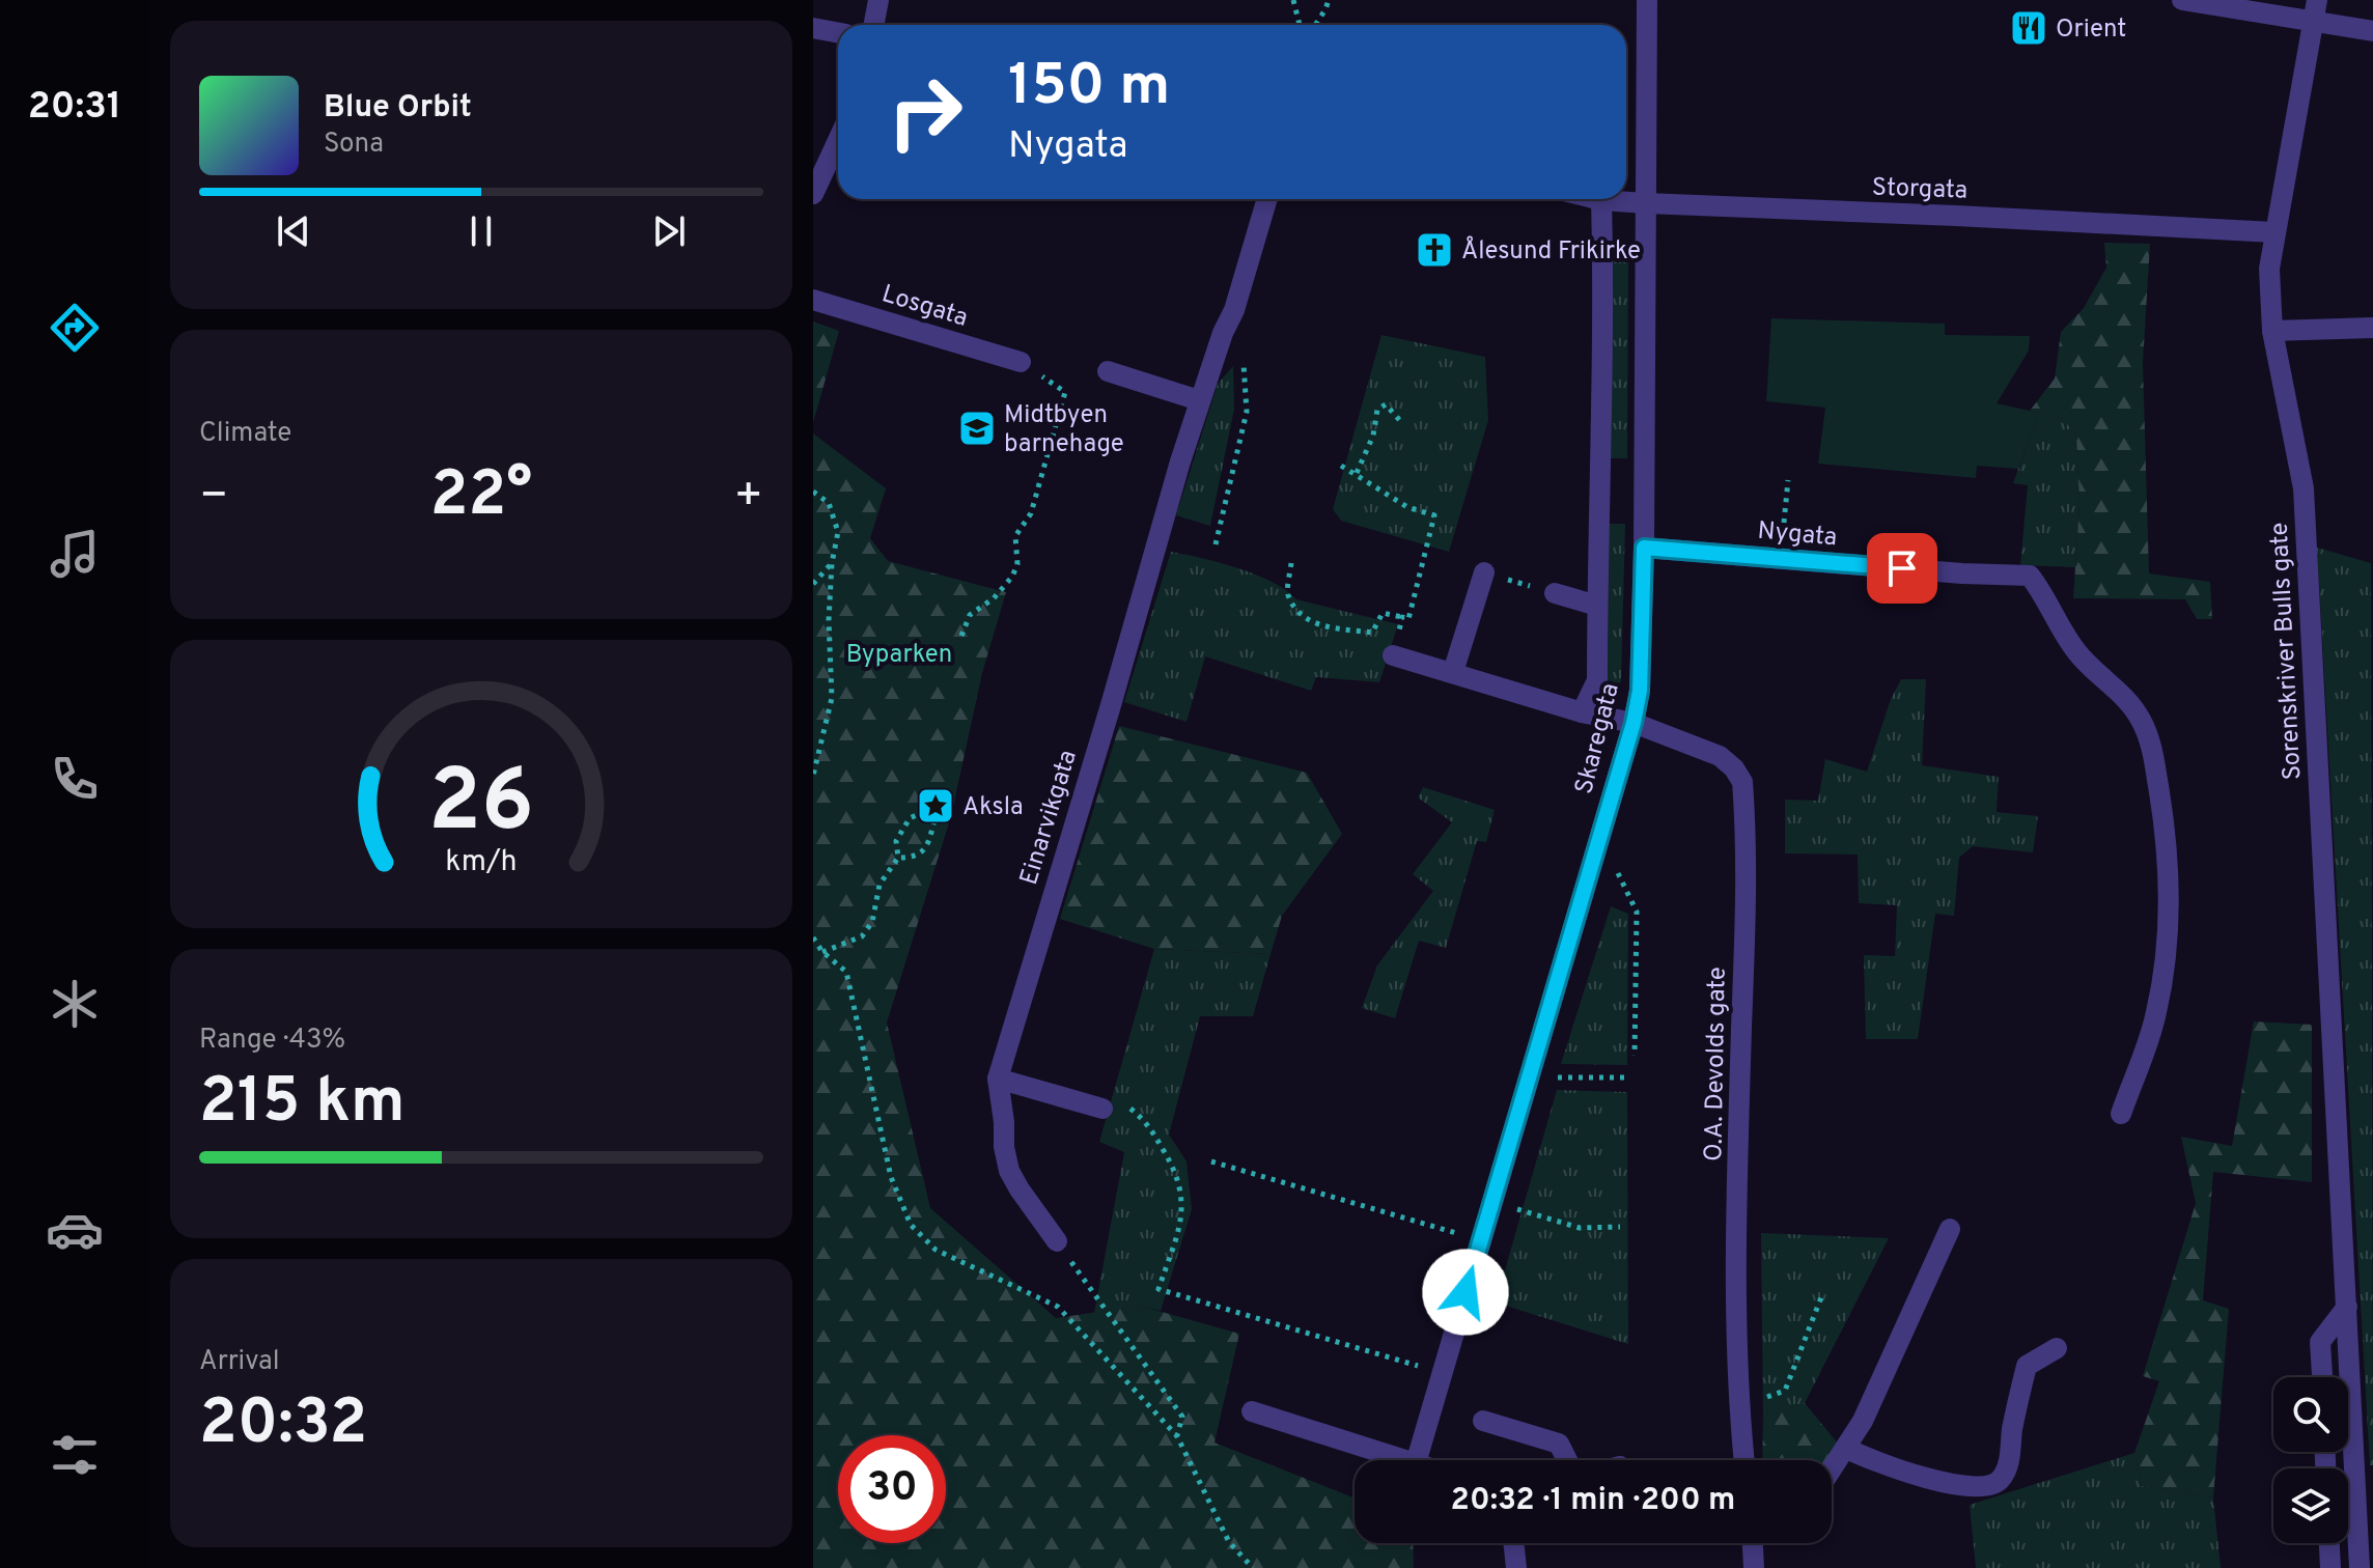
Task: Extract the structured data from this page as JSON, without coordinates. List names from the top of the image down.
{
  "streets": {
    "street": [
      "Storgata",
      "Losgata",
      "Nygata",
      "Sorenskriver Bulls gate",
      "Skaregata",
      "Einarvikgata",
      "O.A. Devolds gate"
    ]
  },
  "crossings": [
    ["Storgata", "Sorenskriver Bulls gate"],
    ["Storgata", "Skaregata"],
    ["Nygata", "Skaregata"],
    ["Skaregata", "O.A. Devolds gate"]
  ],
  "parks": ["Byparken"],
  "places": {
    "restaurant": ["Orient"],
    "church": ["Ålesund Frikirke"],
    "school or university": ["Midtbyen barnehage"],
    "place": ["Aksla"]
  },
  "page": {
    "tabs": "20:31",
    "turn": ["150 m", "Nygata"],
    "song": ["Blue Orbit", "Sona"],
    "tile": [
      "Climate",
      ["Range · 43%", "215 km"],
      ["Arrival", "20:32"]
    ],
    "heat": ["−", "22°", "+"],
    "limit": "30",
    "trip": "20:32 · 1 min · 200 m",
    "gauge": ["26", "km/h"]
  }
}
